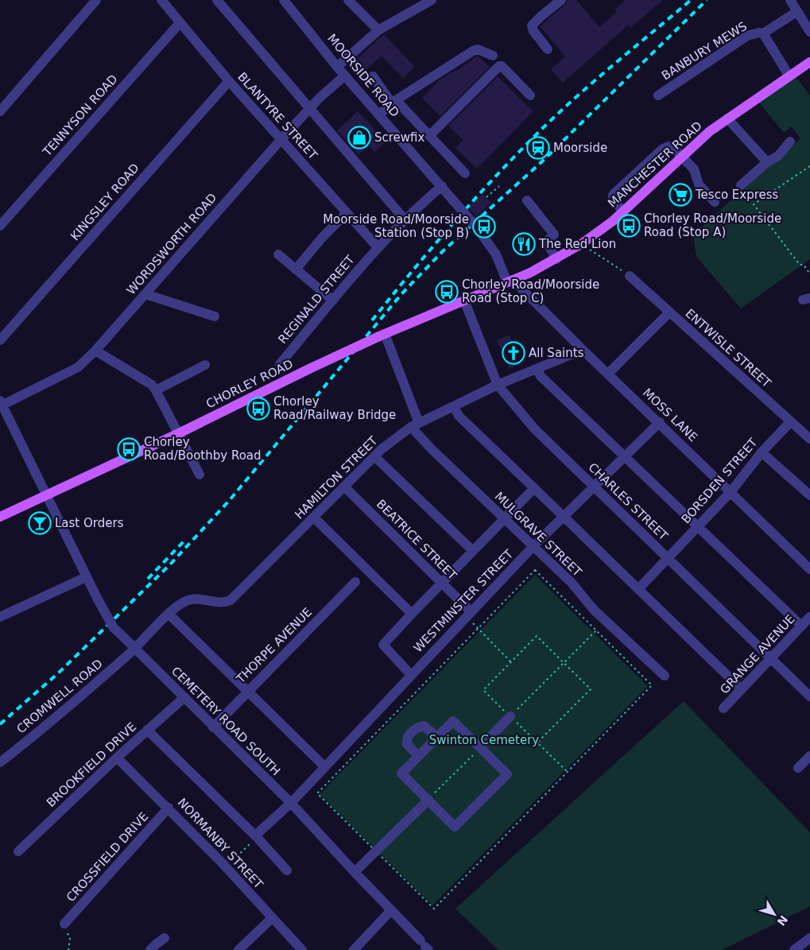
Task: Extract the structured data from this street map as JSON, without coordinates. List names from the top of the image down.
{
  "streets": {
    "main road": ["MANCHESTER ROAD", "CHORLEY ROAD"],
    "street": [
      "BANBURY MEWS",
      "MOORSIDE ROAD",
      "TENNYSON ROAD",
      "BLANTYRE STREET",
      "KINGSLEY ROAD",
      "WORDSWORTH ROAD",
      "REGINALD STREET",
      "ENTWISLE STREET",
      "MOSS LANE",
      "HAMILTON STREET",
      "BORSDEN STREET",
      "CHARLES STREET",
      "MULGRAVE STREET",
      "BEATRICE STREET",
      "WESTMINSTER STREET",
      "THORPE AVENUE",
      "GRANGE AVENUE",
      "CROMWELL ROAD",
      "CEMETERY ROAD SOUTH",
      "BROOKFIELD DRIVE",
      "NORMANBY STREET",
      "CROSSFIELD DRIVE"
    ]
  },
  "crossings": [
    ["BANBURY MEWS", "MANCHESTER ROAD"],
    ["MOORSIDE ROAD", "MANCHESTER ROAD"],
    ["MOORSIDE ROAD", "WORDSWORTH ROAD"],
    ["MOORSIDE ROAD", "REGINALD STREET"],
    ["MOORSIDE ROAD", "CHORLEY ROAD"],
    ["MOORSIDE ROAD", "MOSS LANE"],
    ["TENNYSON ROAD", "BLANTYRE STREET"],
    ["BLANTYRE STREET", "KINGSLEY ROAD"],
    ["BLANTYRE STREET", "WORDSWORTH ROAD"],
    ["BLANTYRE STREET", "REGINALD STREET"],
    ["MANCHESTER ROAD", "CHORLEY ROAD"],
    ["MANCHESTER ROAD", "MOSS LANE"],
    ["WORDSWORTH ROAD", "CEMETERY ROAD SOUTH"],
    ["ENTWISLE STREET", "BORSDEN STREET"],
    ["CHORLEY ROAD", "MOSS LANE"],
    ["CHORLEY ROAD", "CHARLES STREET"],
    ["CHORLEY ROAD", "MULGRAVE STREET"],
    ["CHORLEY ROAD", "CEMETERY ROAD SOUTH"],
    ["MOSS LANE", "HAMILTON STREET"],
    ["MOSS LANE", "BORSDEN STREET"],
    ["MOSS LANE", "WESTMINSTER STREET"],
    ["HAMILTON STREET", "CHARLES STREET"],
    ["HAMILTON STREET", "MULGRAVE STREET"],
    ["HAMILTON STREET", "BEATRICE STREET"],
    ["HAMILTON STREET", "CROMWELL ROAD"],
    ["HAMILTON STREET", "CEMETERY ROAD SOUTH"],
    ["BORSDEN STREET", "CHARLES STREET"],
    ["CHARLES STREET", "WESTMINSTER STREET"],
    ["CHARLES STREET", "GRANGE AVENUE"],
    ["MULGRAVE STREET", "WESTMINSTER STREET"],
    ["BEATRICE STREET", "WESTMINSTER STREET"],
    ["WESTMINSTER STREET", "CEMETERY ROAD SOUTH"],
    ["THORPE AVENUE", "CEMETERY ROAD SOUTH"],
    ["CROMWELL ROAD", "CEMETERY ROAD SOUTH"],
    ["CEMETERY ROAD SOUTH", "BROOKFIELD DRIVE"],
    ["BROOKFIELD DRIVE", "NORMANBY STREET"],
    ["NORMANBY STREET", "CROSSFIELD DRIVE"]
  ],
  "parks": ["Swinton Cemetery"],
  "places": {
    "shop": ["Screwfix"],
    "station": ["Moorside"],
    "supermarket": ["Tesco Express"],
    "bus stop": [
      "Chorley Road/Moorside Road (Stop A)",
      "Moorside Road/Moorside Station (Stop B)",
      "Chorley Road/Moorside Road (Stop C)",
      "Chorley Road/Railway Bridge",
      "Chorley Road/Boothby Road"
    ],
    "restaurant": ["The Red Lion"],
    "church": ["All Saints"],
    "bar": ["Last Orders"]
  },
  "north": "bottom right"
}
